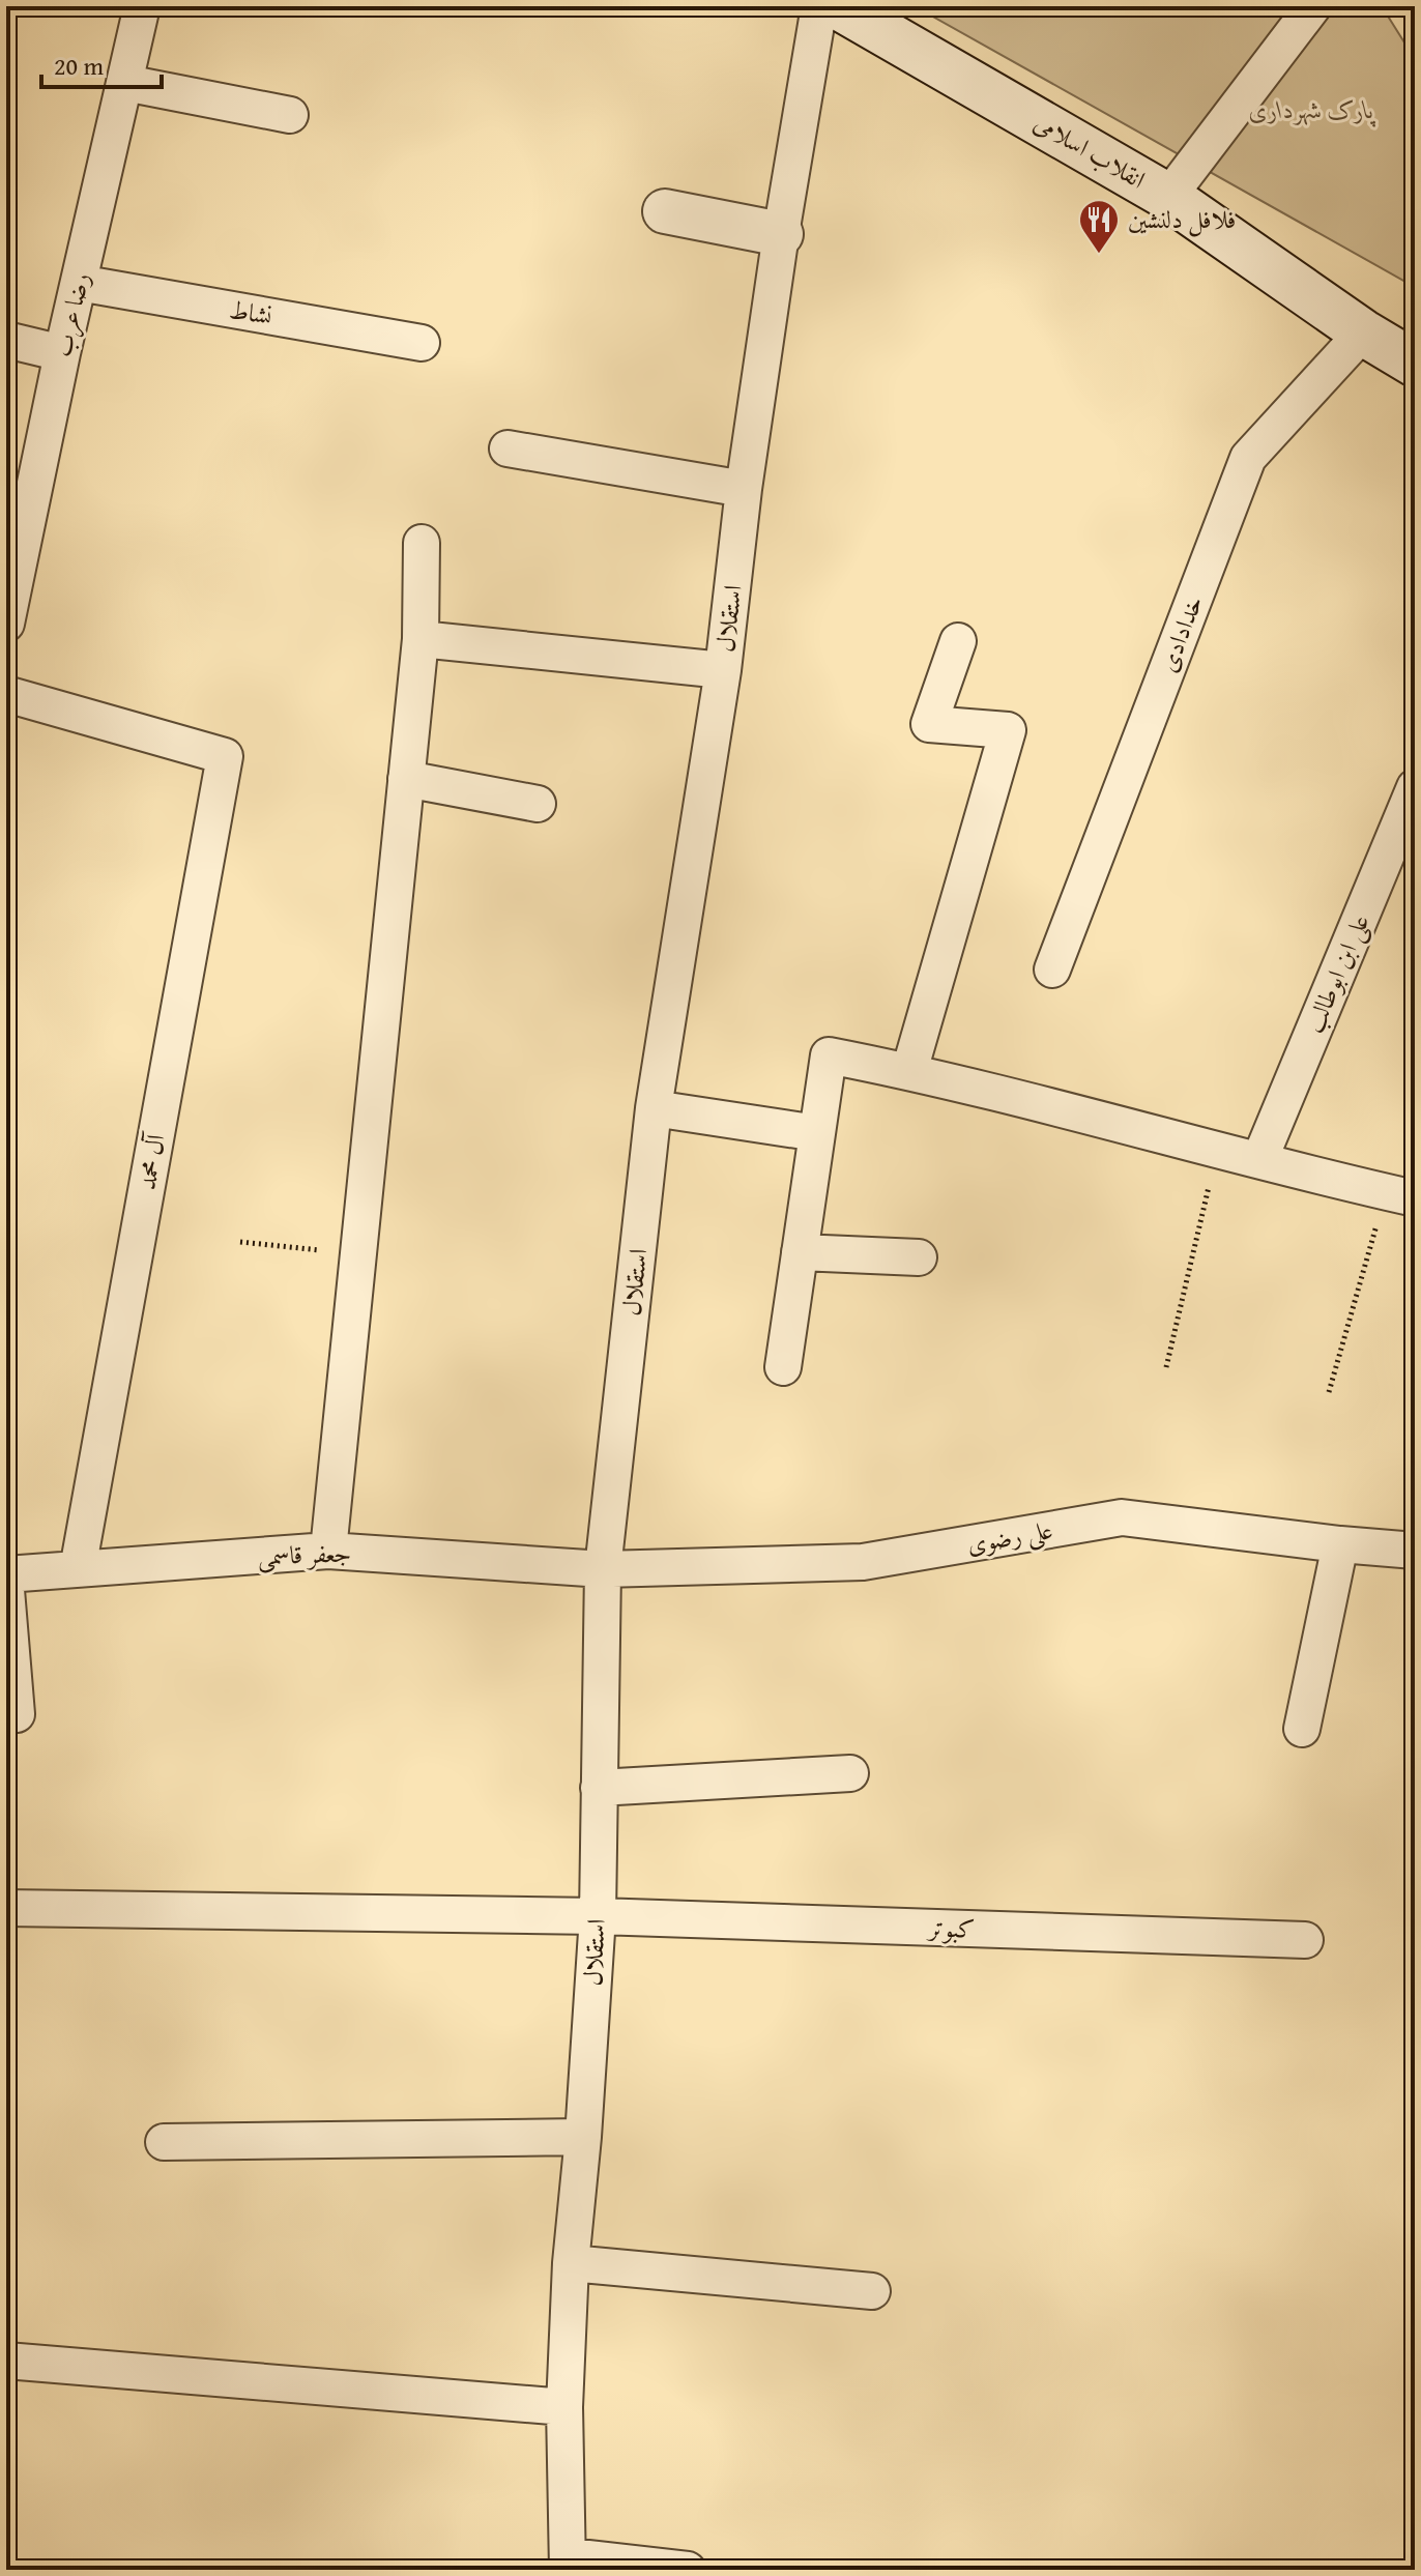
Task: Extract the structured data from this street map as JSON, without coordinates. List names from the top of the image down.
{
  "streets": {
    "main road": ["انقلاب اسلامی"],
    "street": [
      "نشاط",
      "رضا عرب",
      "استقلال",
      "خدادادی",
      "علی ابن ابوطالب",
      "آل محمد",
      "علی رضوی",
      "جعفر قاسمی",
      "کبوتر"
    ]
  },
  "crossings": [
    ["انقلاب اسلامی", "خدادادی"],
    ["نشاط", "رضا عرب"],
    ["استقلال", "علی رضوی"],
    ["استقلال", "جعفر قاسمی"],
    ["استقلال", "کبوتر"],
    ["آل محمد", "جعفر قاسمی"],
    ["علی رضوی", "جعفر قاسمی"]
  ],
  "parks": ["پارک شهرداری"],
  "places": {
    "restaurant": ["فلافل دلنشین"]
  },
  "scale_bar": "20 m"
}
